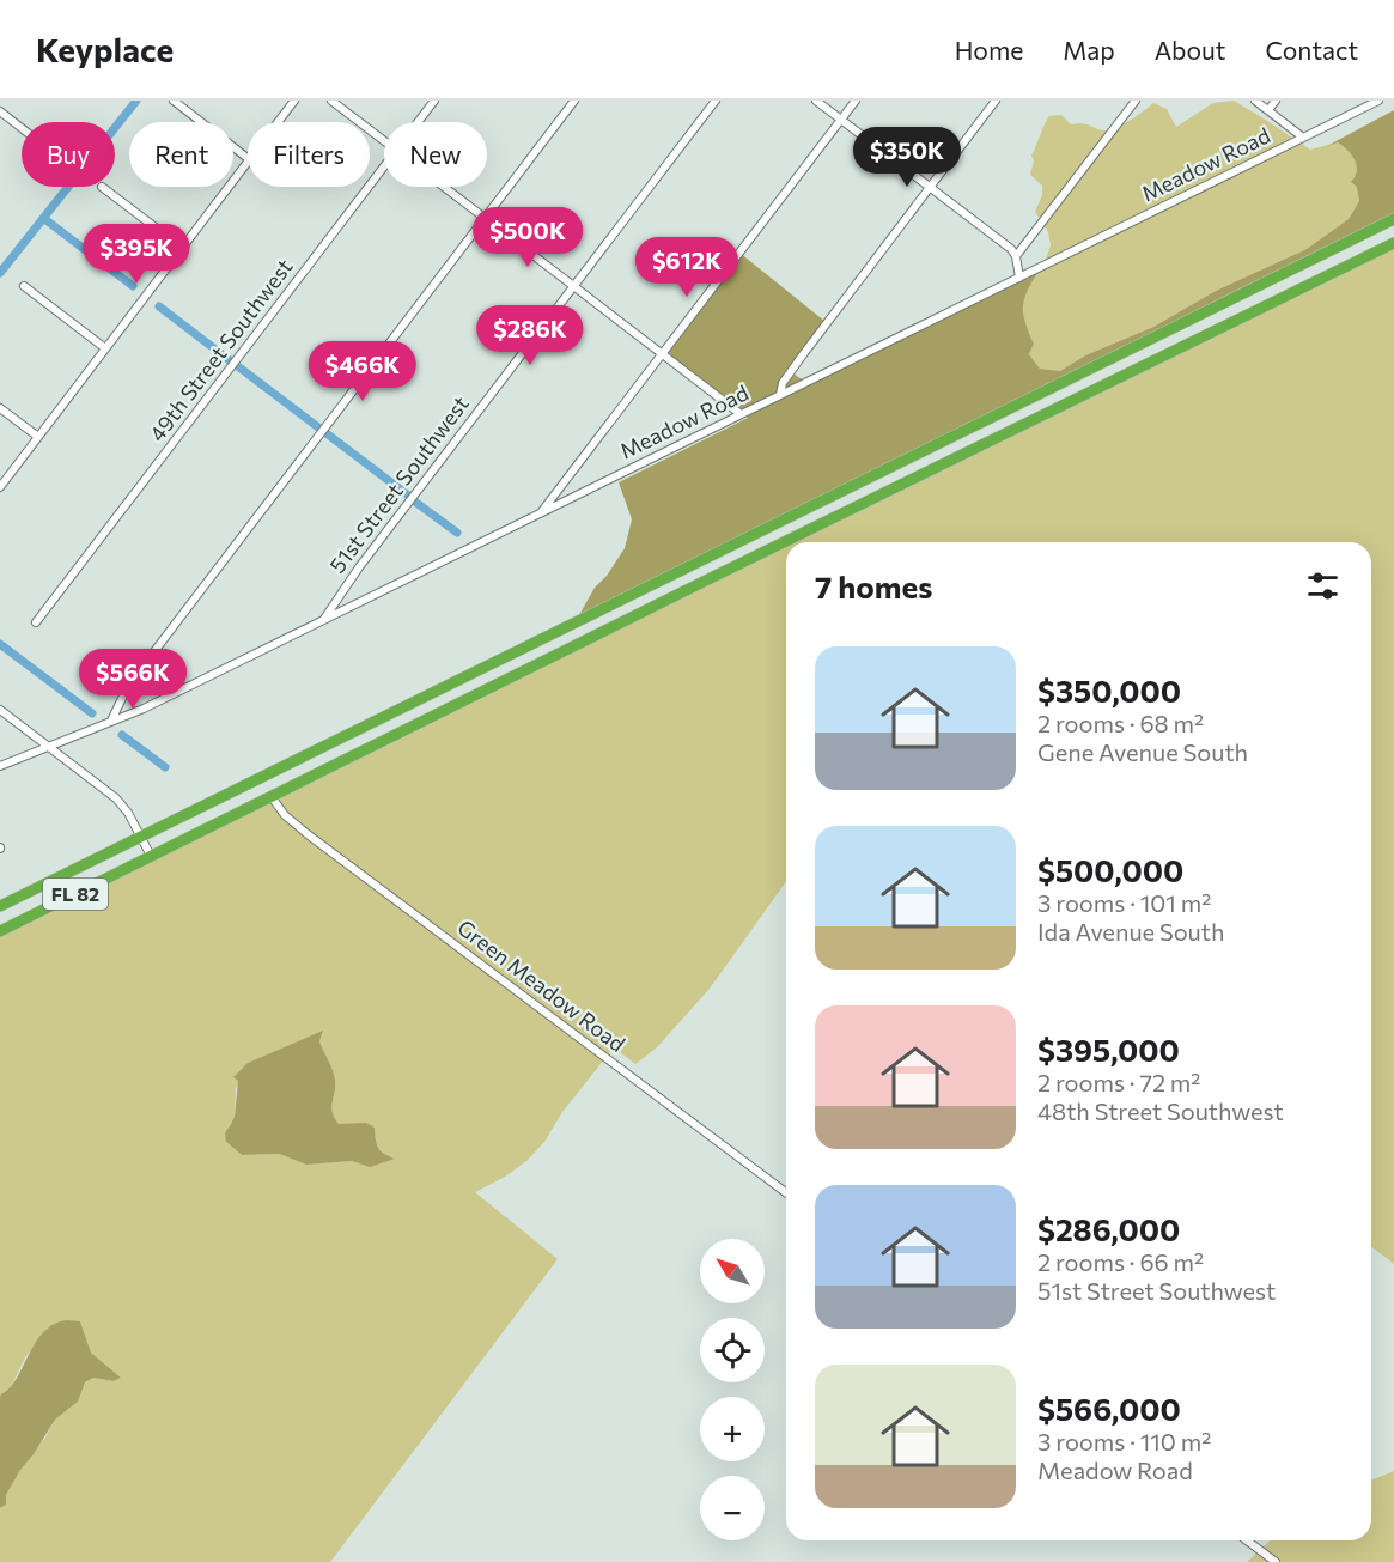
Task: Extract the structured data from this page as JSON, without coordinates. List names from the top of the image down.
{
  "streets": {
    "highway": ["FL 82"],
    "street": [
      "Meadow Road",
      "49th Street Southwest",
      "51st Street Southwest",
      "Green Meadow Road"
    ]
  },
  "crossings": [
    ["Meadow Road", "51st Street Southwest"],
    ["FL 82", "Green Meadow Road"]
  ],
  "north": "top left",
  "page": {
    "header": "Keyplace",
    "nav": [
      "Home",
      "Map",
      "About",
      "Contact"
    ],
    "chip": [
      "Buy",
      "Rent",
      "Filters",
      "New"
    ],
    "price": [
      "$350K",
      "$500K",
      "$395K",
      "$612K",
      "$286K",
      "$466K",
      "$566K"
    ],
    "heading": "7 homes",
    "list": [
      {
        "name": "$350,000",
        "note": "2 rooms · 68 m² · Gene Avenue South"
      },
      {
        "name": "$500,000",
        "note": "3 rooms · 101 m² · Ida Avenue South"
      },
      {
        "name": "$395,000",
        "note": "2 rooms · 72 m² · 48th Street Southwest"
      },
      {
        "name": "$286,000",
        "note": "2 rooms · 66 m² · 51st Street Southwest"
      },
      {
        "name": "$566,000",
        "note": "3 rooms · 110 m² · Meadow Road"
      }
    ],
    "map_buttons": ["+", "−"]
  }
}
